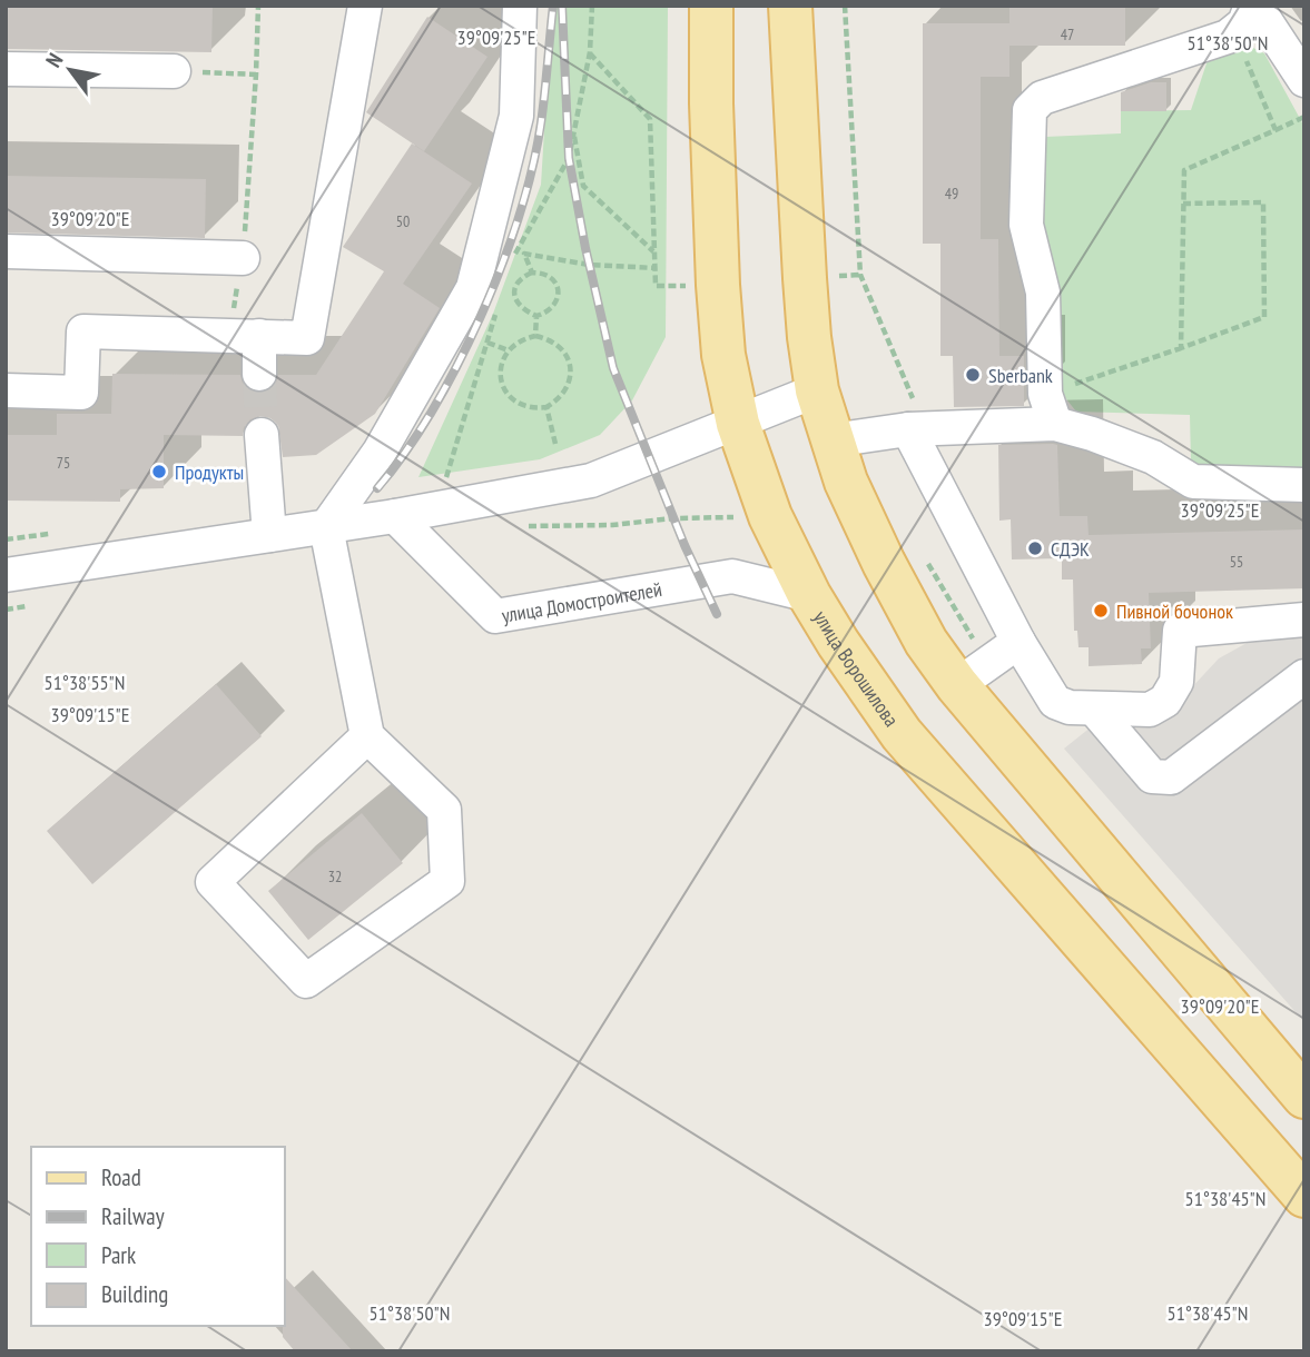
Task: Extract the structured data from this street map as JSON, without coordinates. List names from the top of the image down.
{
  "streets": {
    "main road": ["улица Ворошилова"],
    "street": ["улица Домостроителей"]
  },
  "crossings": [
    ["улица Домостроителей", "улица Ворошилова"]
  ],
  "places": [
    "Sberbank",
    "Продукты",
    "СДЭК",
    "Пивной бочонок"
  ],
  "house_numbers": [
    "47",
    "49",
    "50",
    "75",
    "55",
    "32"
  ],
  "legend": [
    "Road",
    "Railway",
    "Park",
    "Building"
  ],
  "north": "top left",
  "coordinates": [
    "39°09'25\"E",
    "51°38'50\"N",
    "39°09'20\"E",
    "51°38'55\"N",
    "39°09'15\"E",
    "51°38'45\"N"
  ]
}
